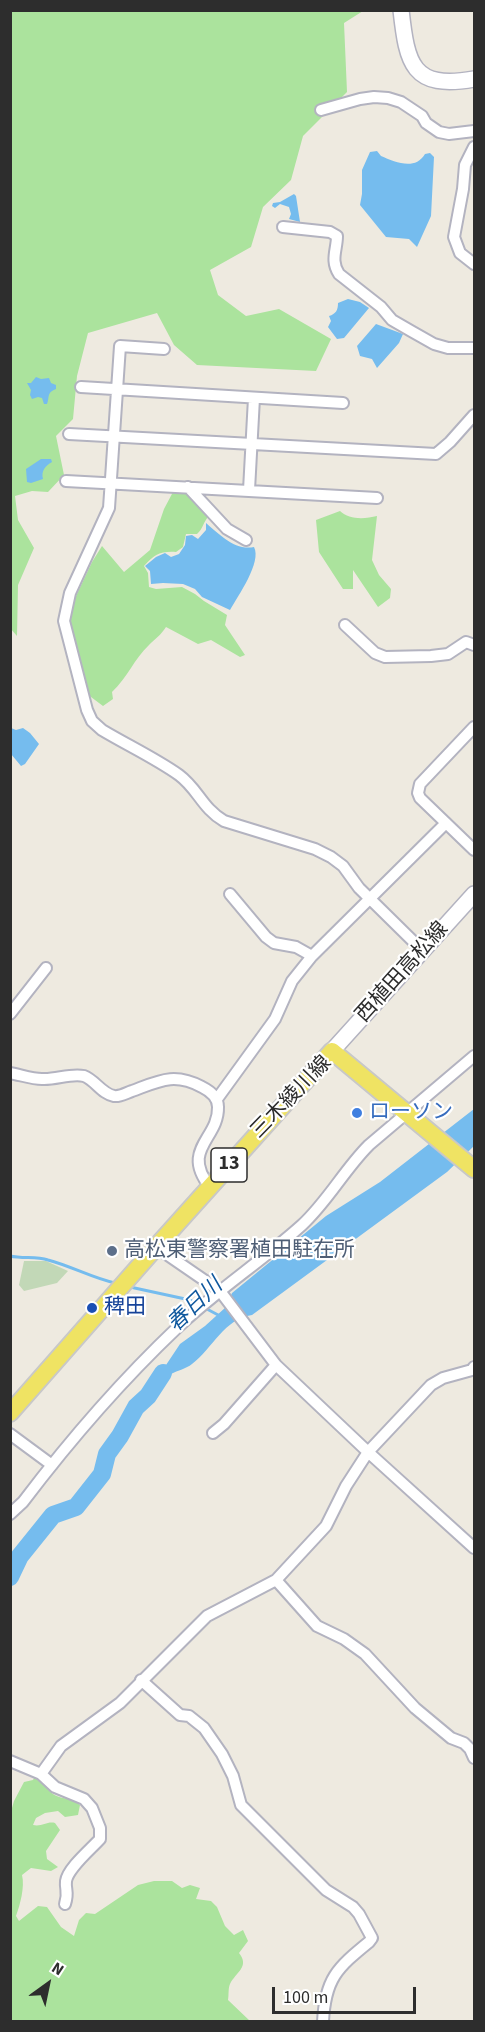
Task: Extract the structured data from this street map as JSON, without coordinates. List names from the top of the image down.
{
  "streets": {
    "main road": ["西植田高松線", "三木綾川線", "13"]
  },
  "crossings": [
    ["西植田高松線", "三木綾川線"]
  ],
  "water": ["春日川"],
  "places": ["ローソン", "高松東警察署植田駐在所", "稗田"],
  "scale_bar": "100 m",
  "north": "top right"
}
